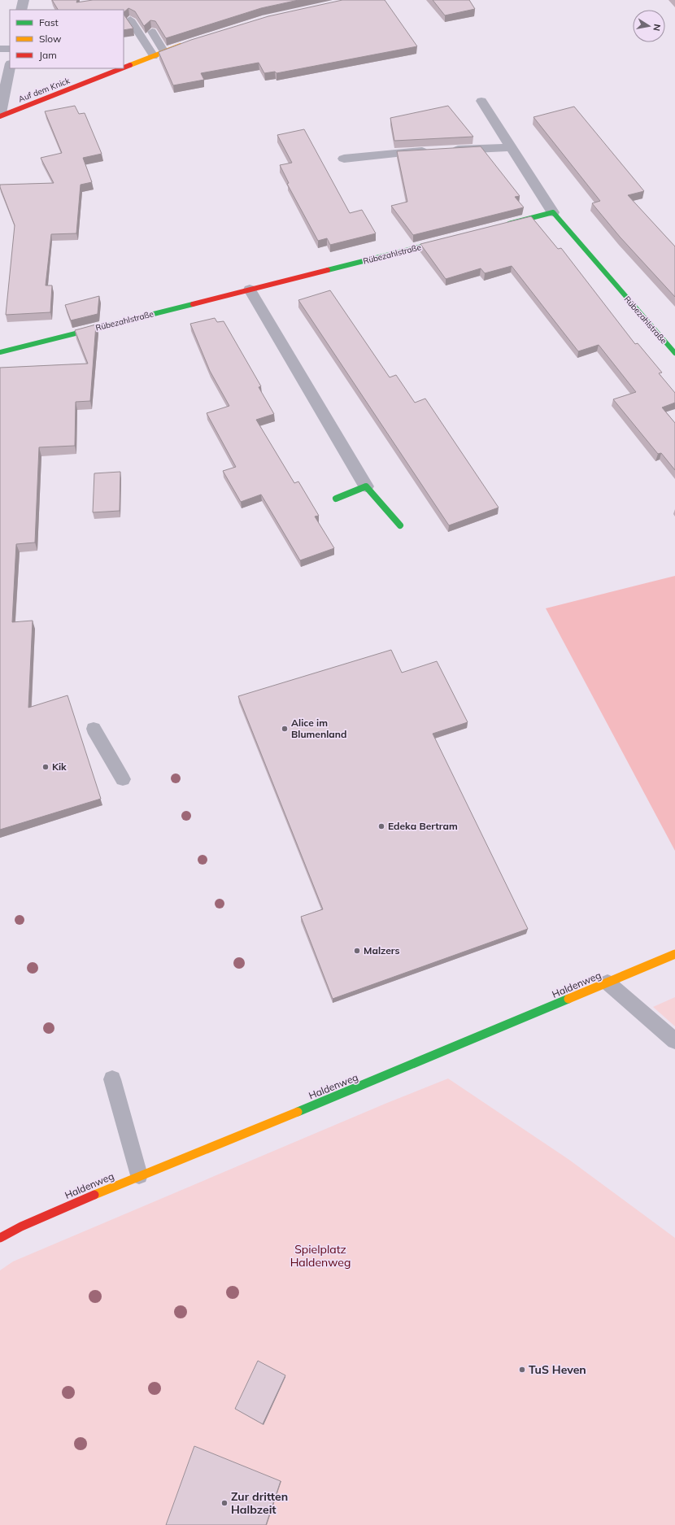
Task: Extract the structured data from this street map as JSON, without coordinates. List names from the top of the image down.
{
  "streets": {
    "street": ["Auf dem Knick", "Rübezahlstraße", "Haldenweg"]
  },
  "parks": ["Spielplatz Haldenweg"],
  "places": [
    "Alice im Blumenland",
    "Kik",
    "Edeka Bertram",
    "Malzers",
    "TuS Heven",
    "Zur dritten Halbzeit"
  ],
  "legend": ["Fast", "Slow", "Jam"],
  "north": "right"
}
